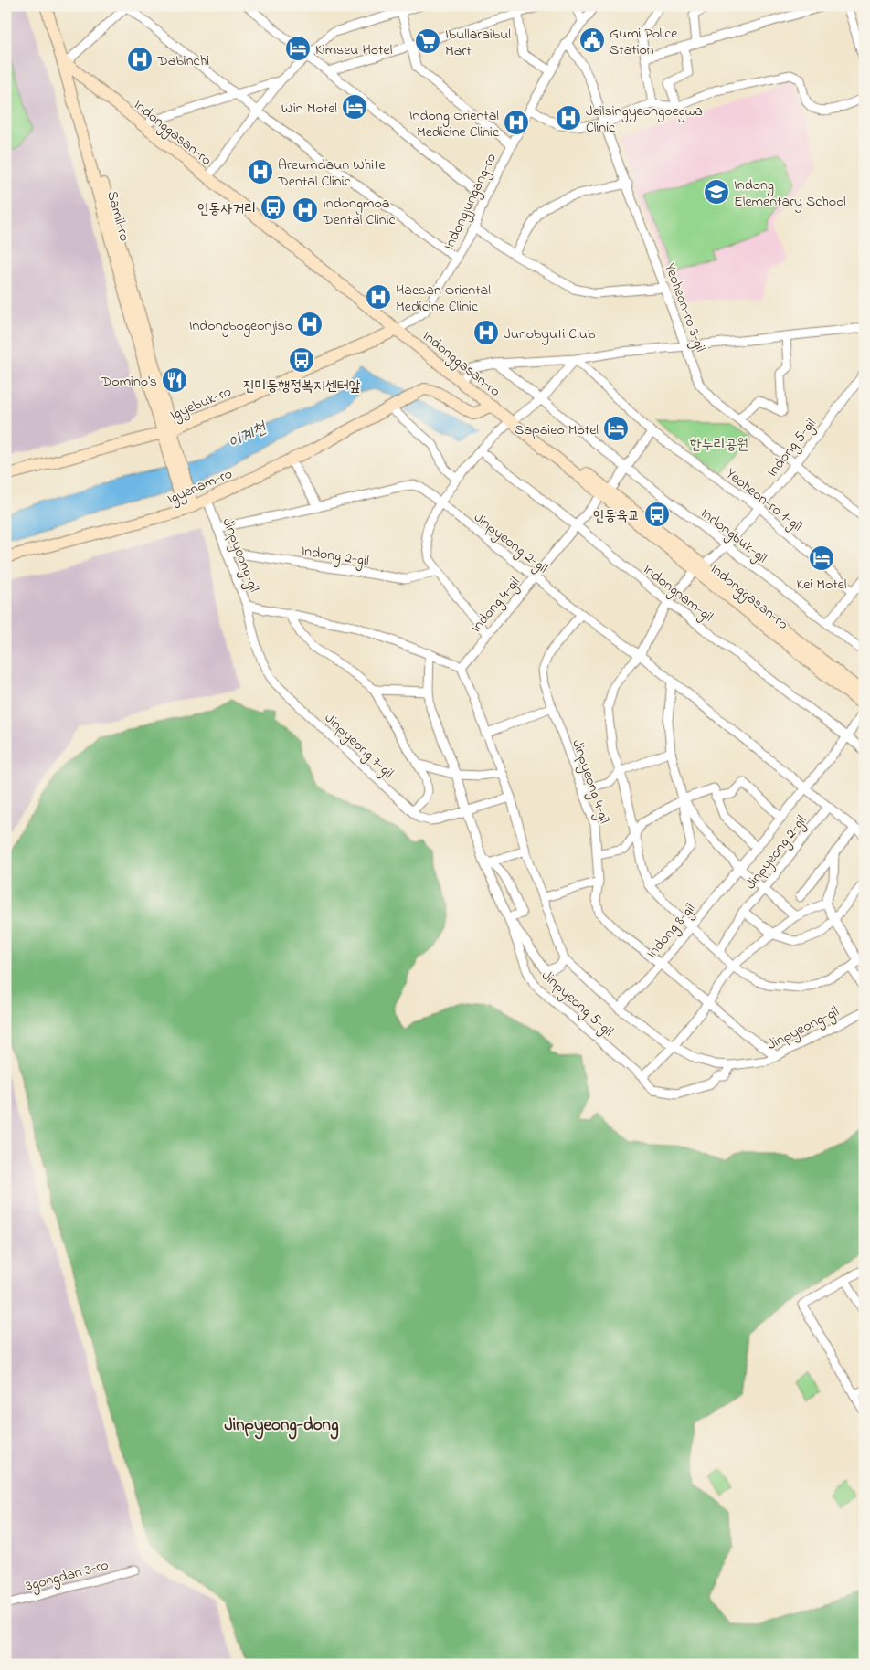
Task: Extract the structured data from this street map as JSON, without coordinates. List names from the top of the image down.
{
  "streets": {
    "main road": [
      "Indonggasan-ro",
      "Samil-ro",
      "Igyebuk-ro",
      "Igyenam-ro"
    ],
    "street": [
      "Indongjungang-ro",
      "Yeoheon-ro 3-gil",
      "Indong 5-gil",
      "Yeoheon-ro 1-gil",
      "Indongbuk-gil",
      "Jinpyeong 2-gil",
      "Jinpyeong-gil",
      "Indong 2-gil",
      "Indongnam-gil",
      "Indong 4-gil",
      "Jinpyeong 7-gil",
      "Jinpyeong 4-gil",
      "Indong 8-gil",
      "Jinpyeong 5-gil",
      "3gongdan 3-ro"
    ]
  },
  "crossings": [
    ["Indonggasan-ro", "Indongjungang-ro"],
    ["Indonggasan-ro", "Samil-ro"],
    ["Indonggasan-ro", "Igyebuk-ro"],
    ["Indonggasan-ro", "Indong 5-gil"],
    ["Indonggasan-ro", "Igyenam-ro"],
    ["Indonggasan-ro", "Indong 4-gil"],
    ["Indonggasan-ro", "Indong 8-gil"],
    ["Indongjungang-ro", "Yeoheon-ro 3-gil"],
    ["Indongjungang-ro", "Igyebuk-ro"],
    ["Samil-ro", "Igyebuk-ro"],
    ["Samil-ro", "Igyenam-ro"],
    ["Yeoheon-ro 3-gil", "Indong 5-gil"],
    ["Indong 5-gil", "Yeoheon-ro 1-gil"],
    ["Indong 5-gil", "Indongbuk-gil"],
    ["Indong 5-gil", "Jinpyeong 2-gil"],
    ["Indong 5-gil", "Indongnam-gil"],
    ["Igyenam-ro", "Jinpyeong-gil"],
    ["Indongbuk-gil", "Indong 4-gil"],
    ["Jinpyeong 2-gil", "Jinpyeong-gil"],
    ["Jinpyeong 2-gil", "Indong 4-gil"],
    ["Jinpyeong 2-gil", "Jinpyeong 4-gil"],
    ["Jinpyeong 2-gil", "Indong 8-gil"],
    ["Jinpyeong-gil", "Indong 2-gil"],
    ["Jinpyeong-gil", "Indong 4-gil"],
    ["Jinpyeong-gil", "Jinpyeong 7-gil"],
    ["Jinpyeong-gil", "Jinpyeong 4-gil"],
    ["Jinpyeong-gil", "Indong 8-gil"],
    ["Jinpyeong-gil", "Jinpyeong 5-gil"],
    ["Indongnam-gil", "Indong 4-gil"],
    ["Indongnam-gil", "Indong 8-gil"],
    ["Jinpyeong 7-gil", "Jinpyeong 5-gil"],
    ["Jinpyeong 4-gil", "Indong 8-gil"]
  ],
  "districts": ["Jinpyeong-dong"],
  "water": ["이계천"],
  "parks": ["한누리공원"],
  "places": {
    "public building": ["Gumi Police Station"],
    "supermarket": ["Ibullaraibul Mart"],
    "hotel": [
      "Kimseu Hotel",
      "Win Motel",
      "Sapaieo Motel",
      "Kei Motel"
    ],
    "hospital": [
      "Dabinchi",
      "Jeilsingyeongoegwa Clinic",
      "Indong Oriental Medicine Clinic",
      "Areumdaun White Dental Clinic",
      "Indongmoa Dental Clinic",
      "Haesan Oriental Medicine Clinic",
      "Indongbogeonjiso",
      "Junobyuti Club"
    ],
    "school or university": ["Indong Elementary School"],
    "bus stop": ["인동사거리", "진미동행정복지센터앞", "인동육교"],
    "restaurant": ["Domino's"]
  }
}
